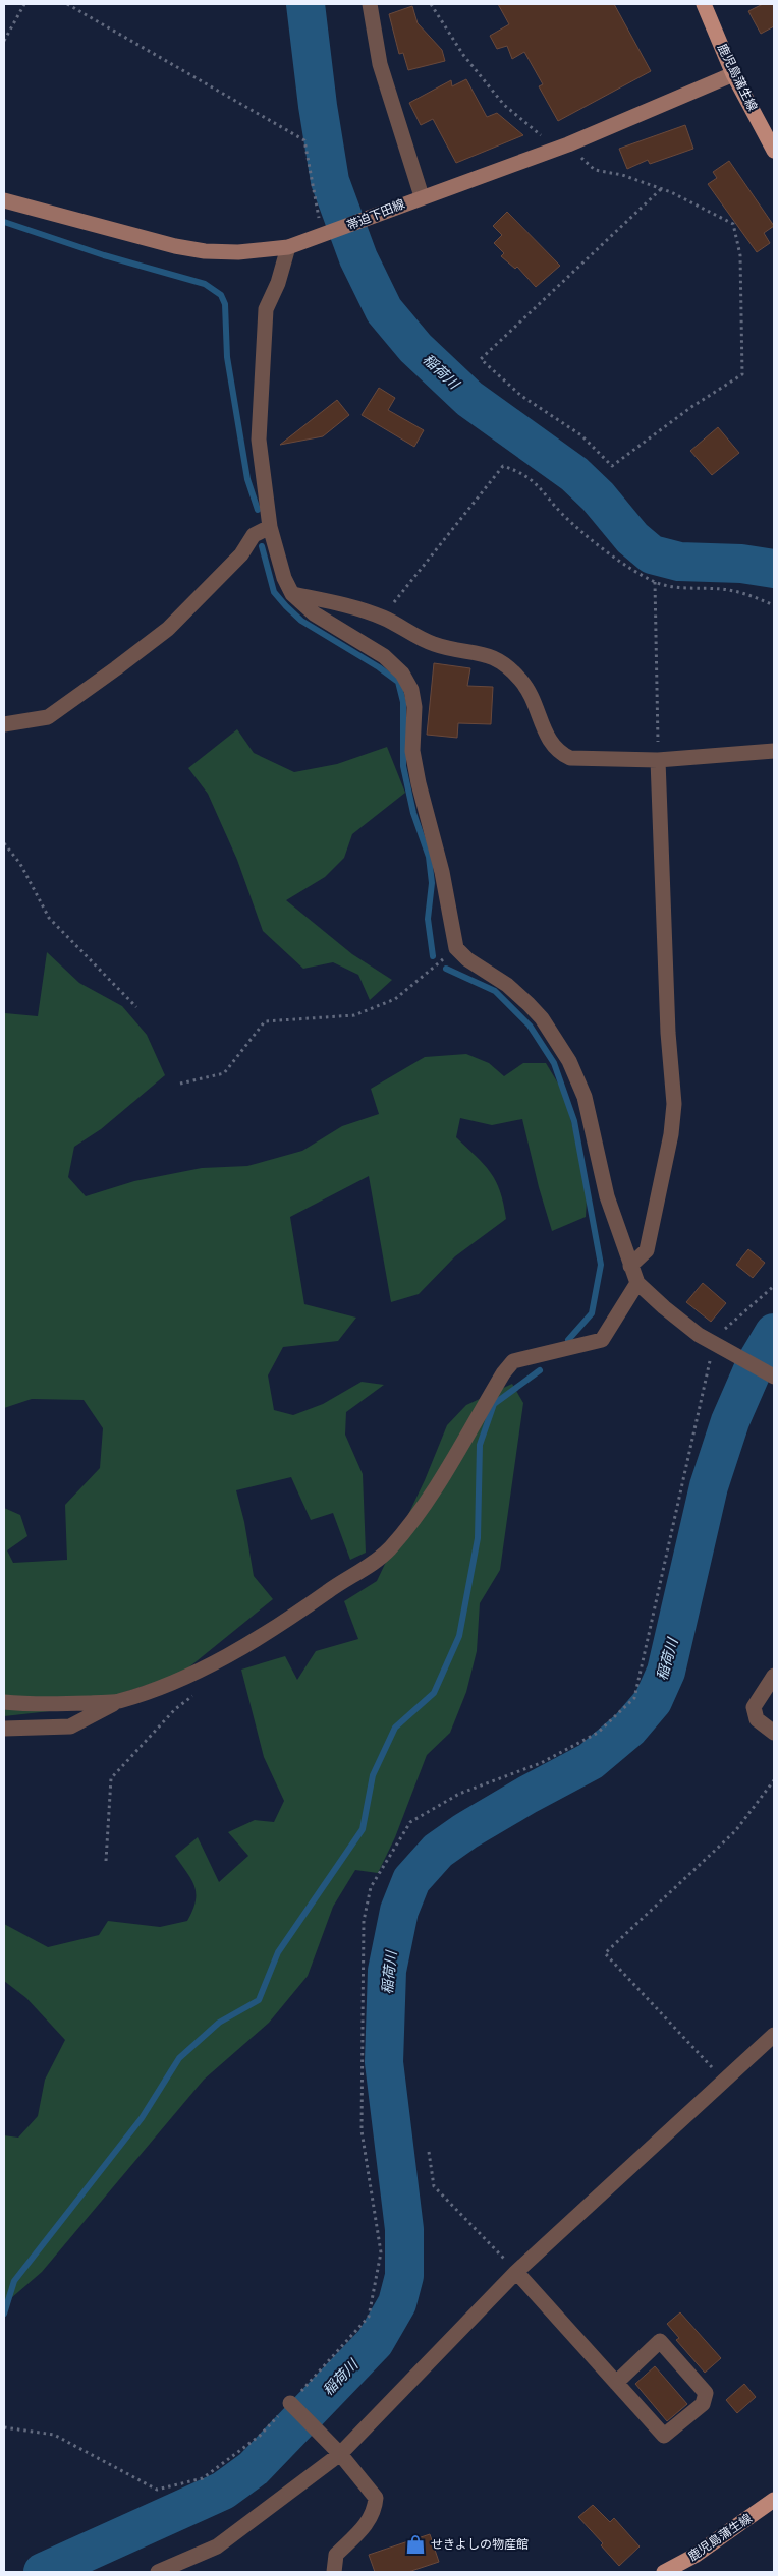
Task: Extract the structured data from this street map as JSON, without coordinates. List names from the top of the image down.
{
  "streets": {
    "main road": ["鹿児島蒲生線", "帯迫下田線"]
  },
  "crossings": [
    ["鹿児島蒲生線", "帯迫下田線"]
  ],
  "water": ["稲荷川"],
  "places": {
    "shop": ["せきよしの物産館"]
  }
}
